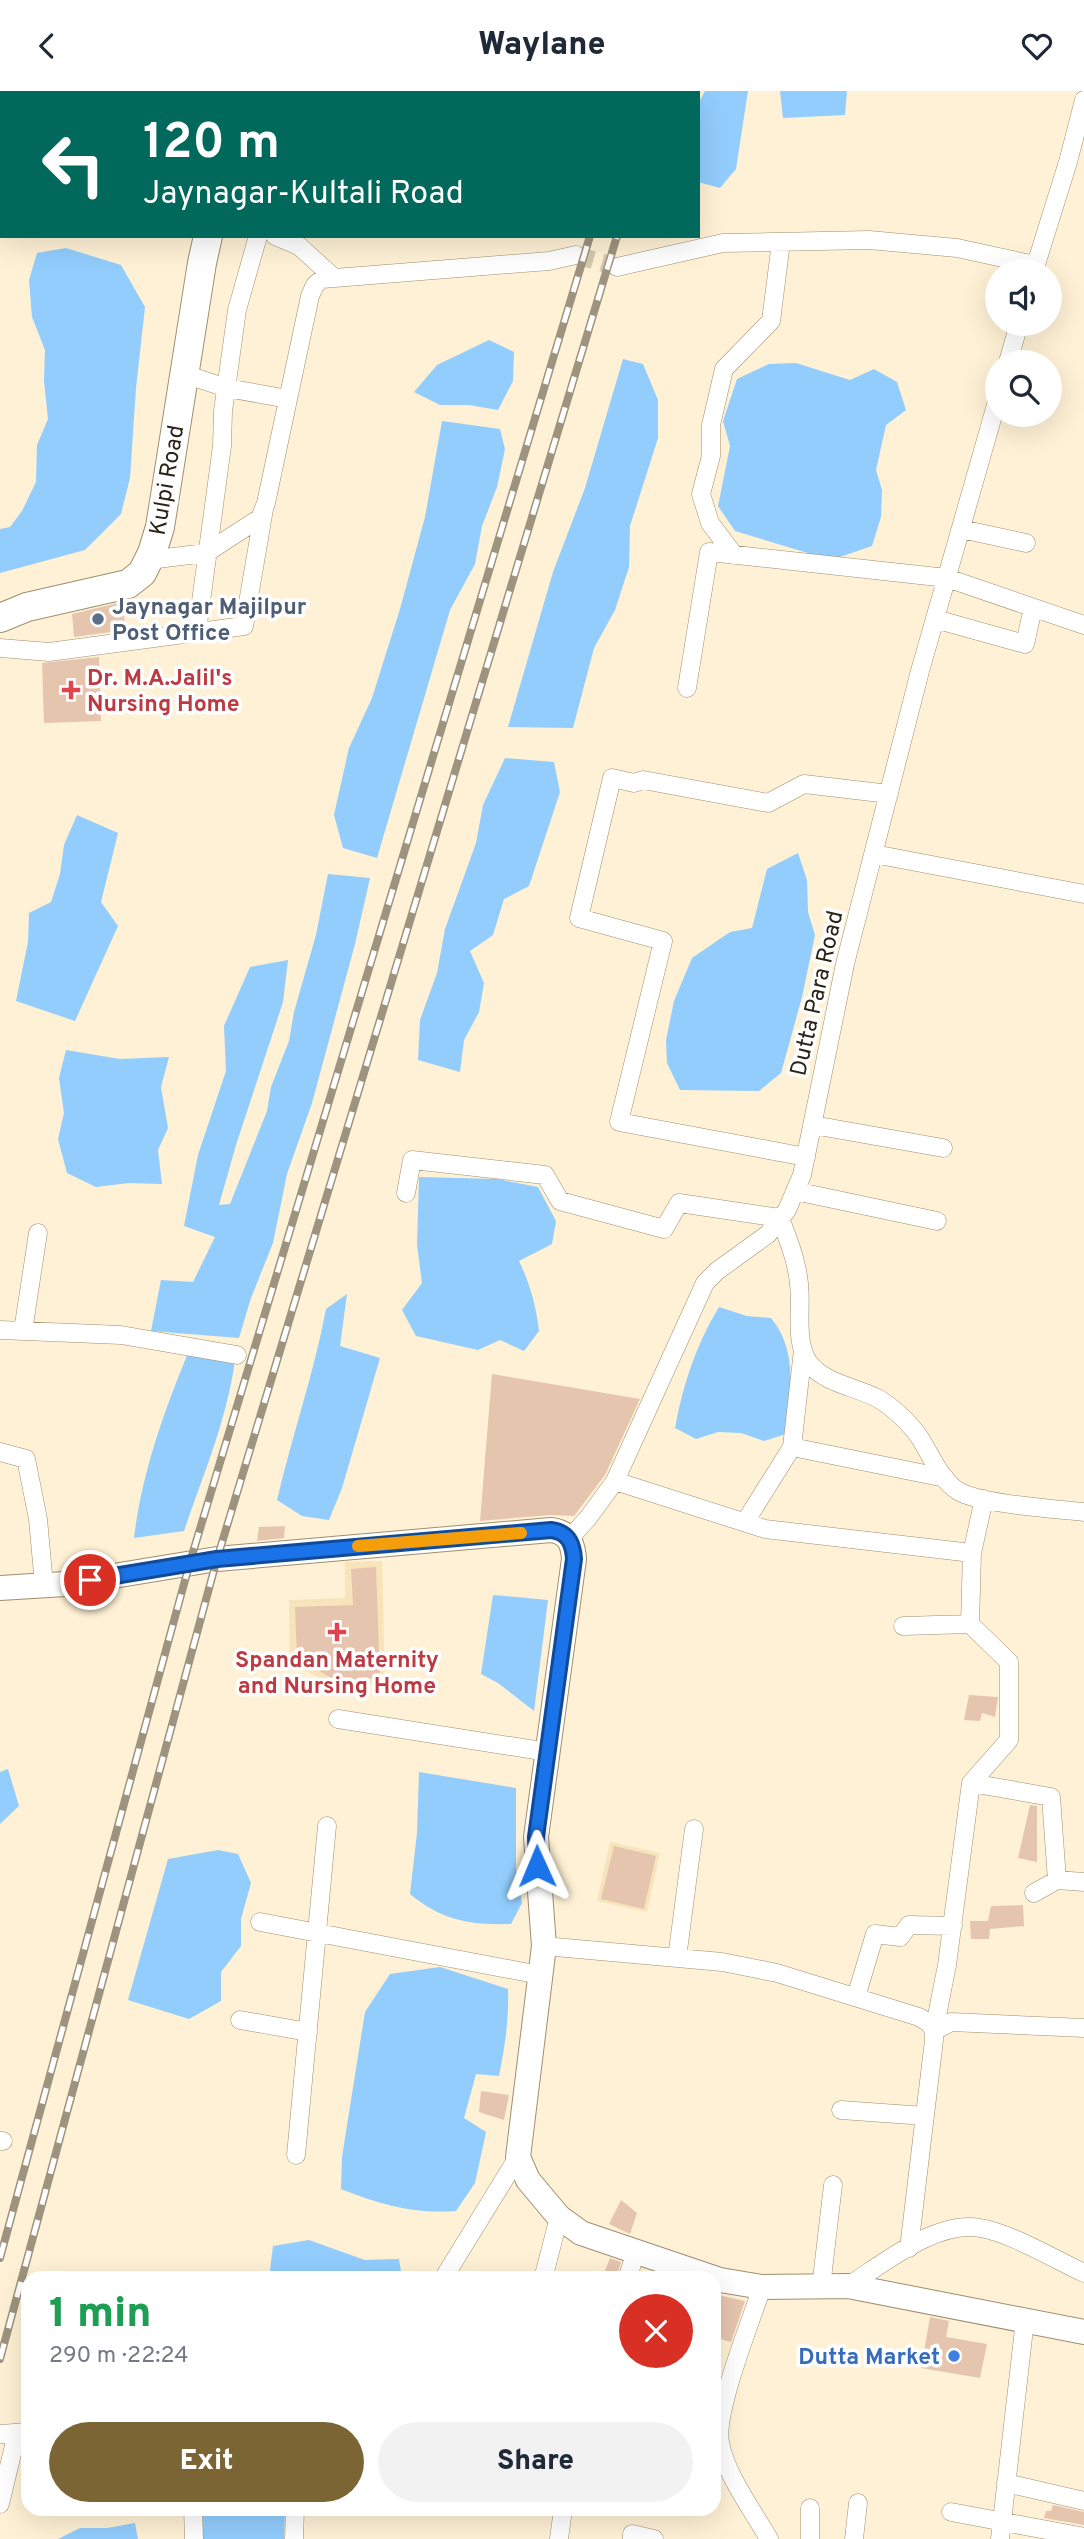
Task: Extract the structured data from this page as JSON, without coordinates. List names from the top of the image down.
{
  "streets": {
    "main road": ["Kulpi Road"],
    "street": ["Dutta Para Road"]
  },
  "places": {
    "other": ["Jaynagar Majilpur Post Office", "Dutta Market"],
    "health": ["Dr. M.A.Jalil's Nursing Home", "Spandan Maternity and Nursing Home"]
  },
  "page": {
    "header": "Waylane",
    "turn": ["120 m", "Jaynagar-Kultali Road"],
    "heading": ["1 min", "290 m · 22:24"],
    "buttons": ["Exit", "Share"]
  }
}
